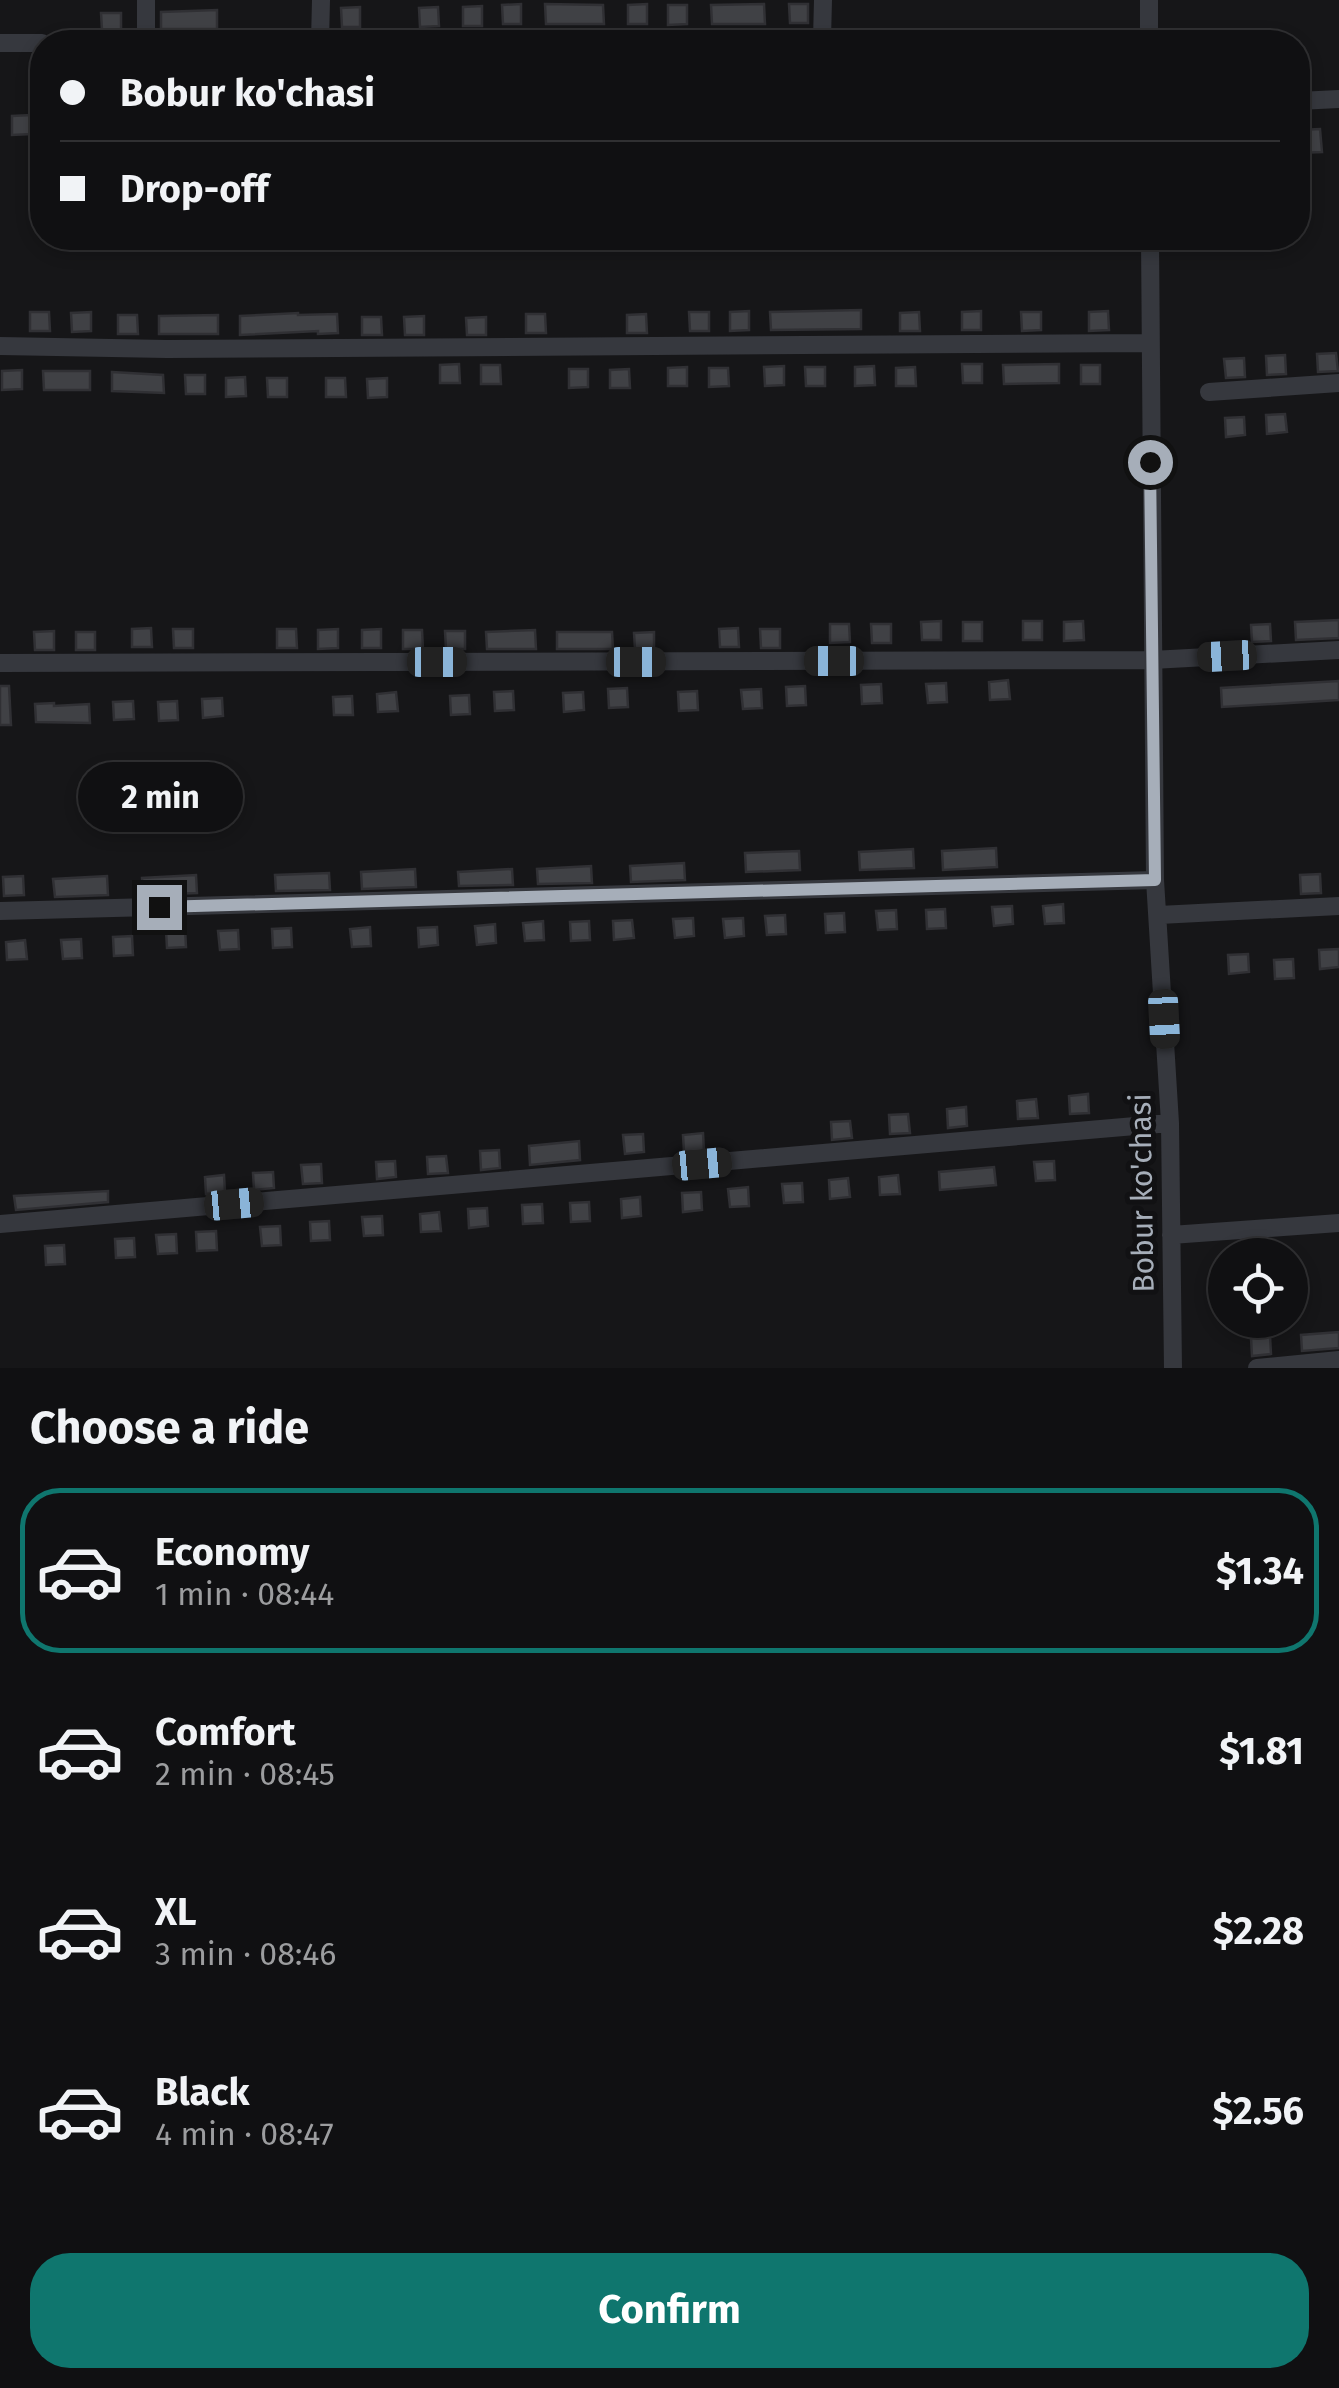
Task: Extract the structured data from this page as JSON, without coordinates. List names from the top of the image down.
{
  "streets": {
    "street": ["Bobur ko'chasi"]
  },
  "page": {
    "banner": ["Bobur ko'chasi", "Drop-off"],
    "bubble": "2 min",
    "heading": "Choose a ride",
    "list": [
      {
        "name": "Economy",
        "note": "1 min · 08:44",
        "value": "$1.34"
      },
      {
        "name": "Comfort",
        "note": "2 min · 08:45",
        "value": "$1.81"
      },
      {
        "name": "XL",
        "note": "3 min · 08:46",
        "value": "$2.28"
      },
      {
        "name": "Black",
        "note": "4 min · 08:47",
        "value": "$2.56"
      }
    ],
    "buttons": "Confirm"
  }
}
